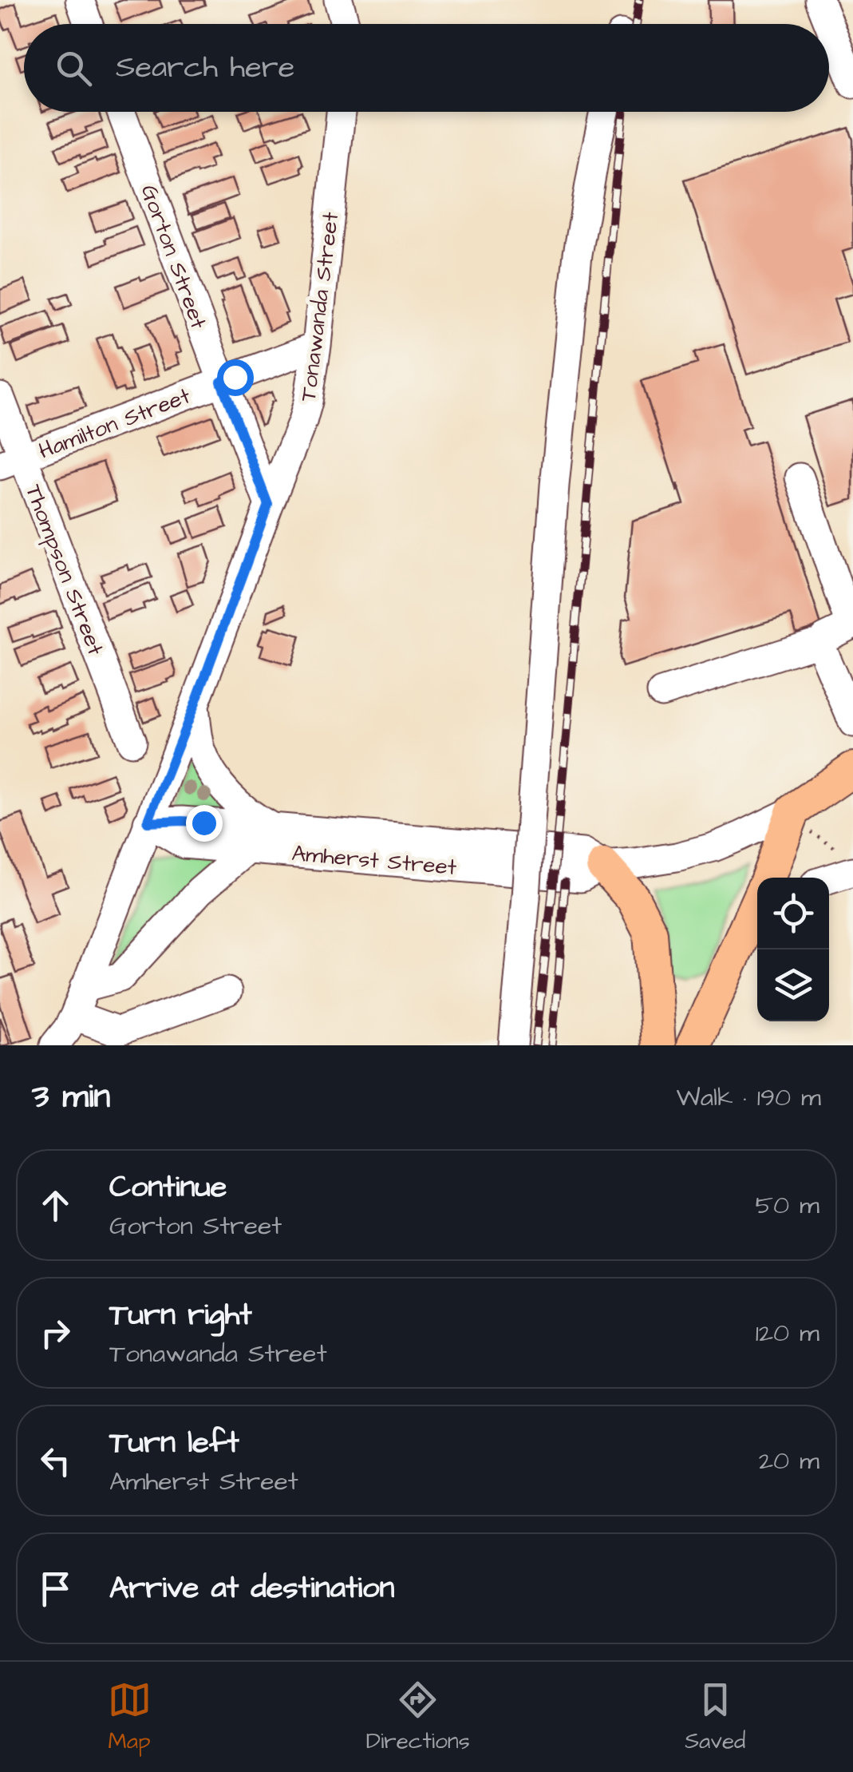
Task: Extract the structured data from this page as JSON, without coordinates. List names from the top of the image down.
{
  "streets": {
    "street": [
      "Gorton Street",
      "Tonawanda Street",
      "Hamilton Street",
      "Thompson Street",
      "Amherst Street"
    ]
  },
  "crossings": [
    ["Gorton Street", "Tonawanda Street"],
    ["Gorton Street", "Hamilton Street"],
    ["Tonawanda Street", "Hamilton Street"],
    ["Tonawanda Street", "Amherst Street"],
    ["Hamilton Street", "Thompson Street"]
  ],
  "page": {
    "search": "Search here",
    "heading": ["3 min", "Walk · 190 m"],
    "list": [
      ["Continue", "Gorton Street", "50 m"],
      ["Turn right", "Tonawanda Street", "120 m"],
      ["Turn left", "Amherst Street", "20 m"],
      "Arrive at destination"
    ],
    "nav": ["Map", "Directions", "Saved"]
  }
}
